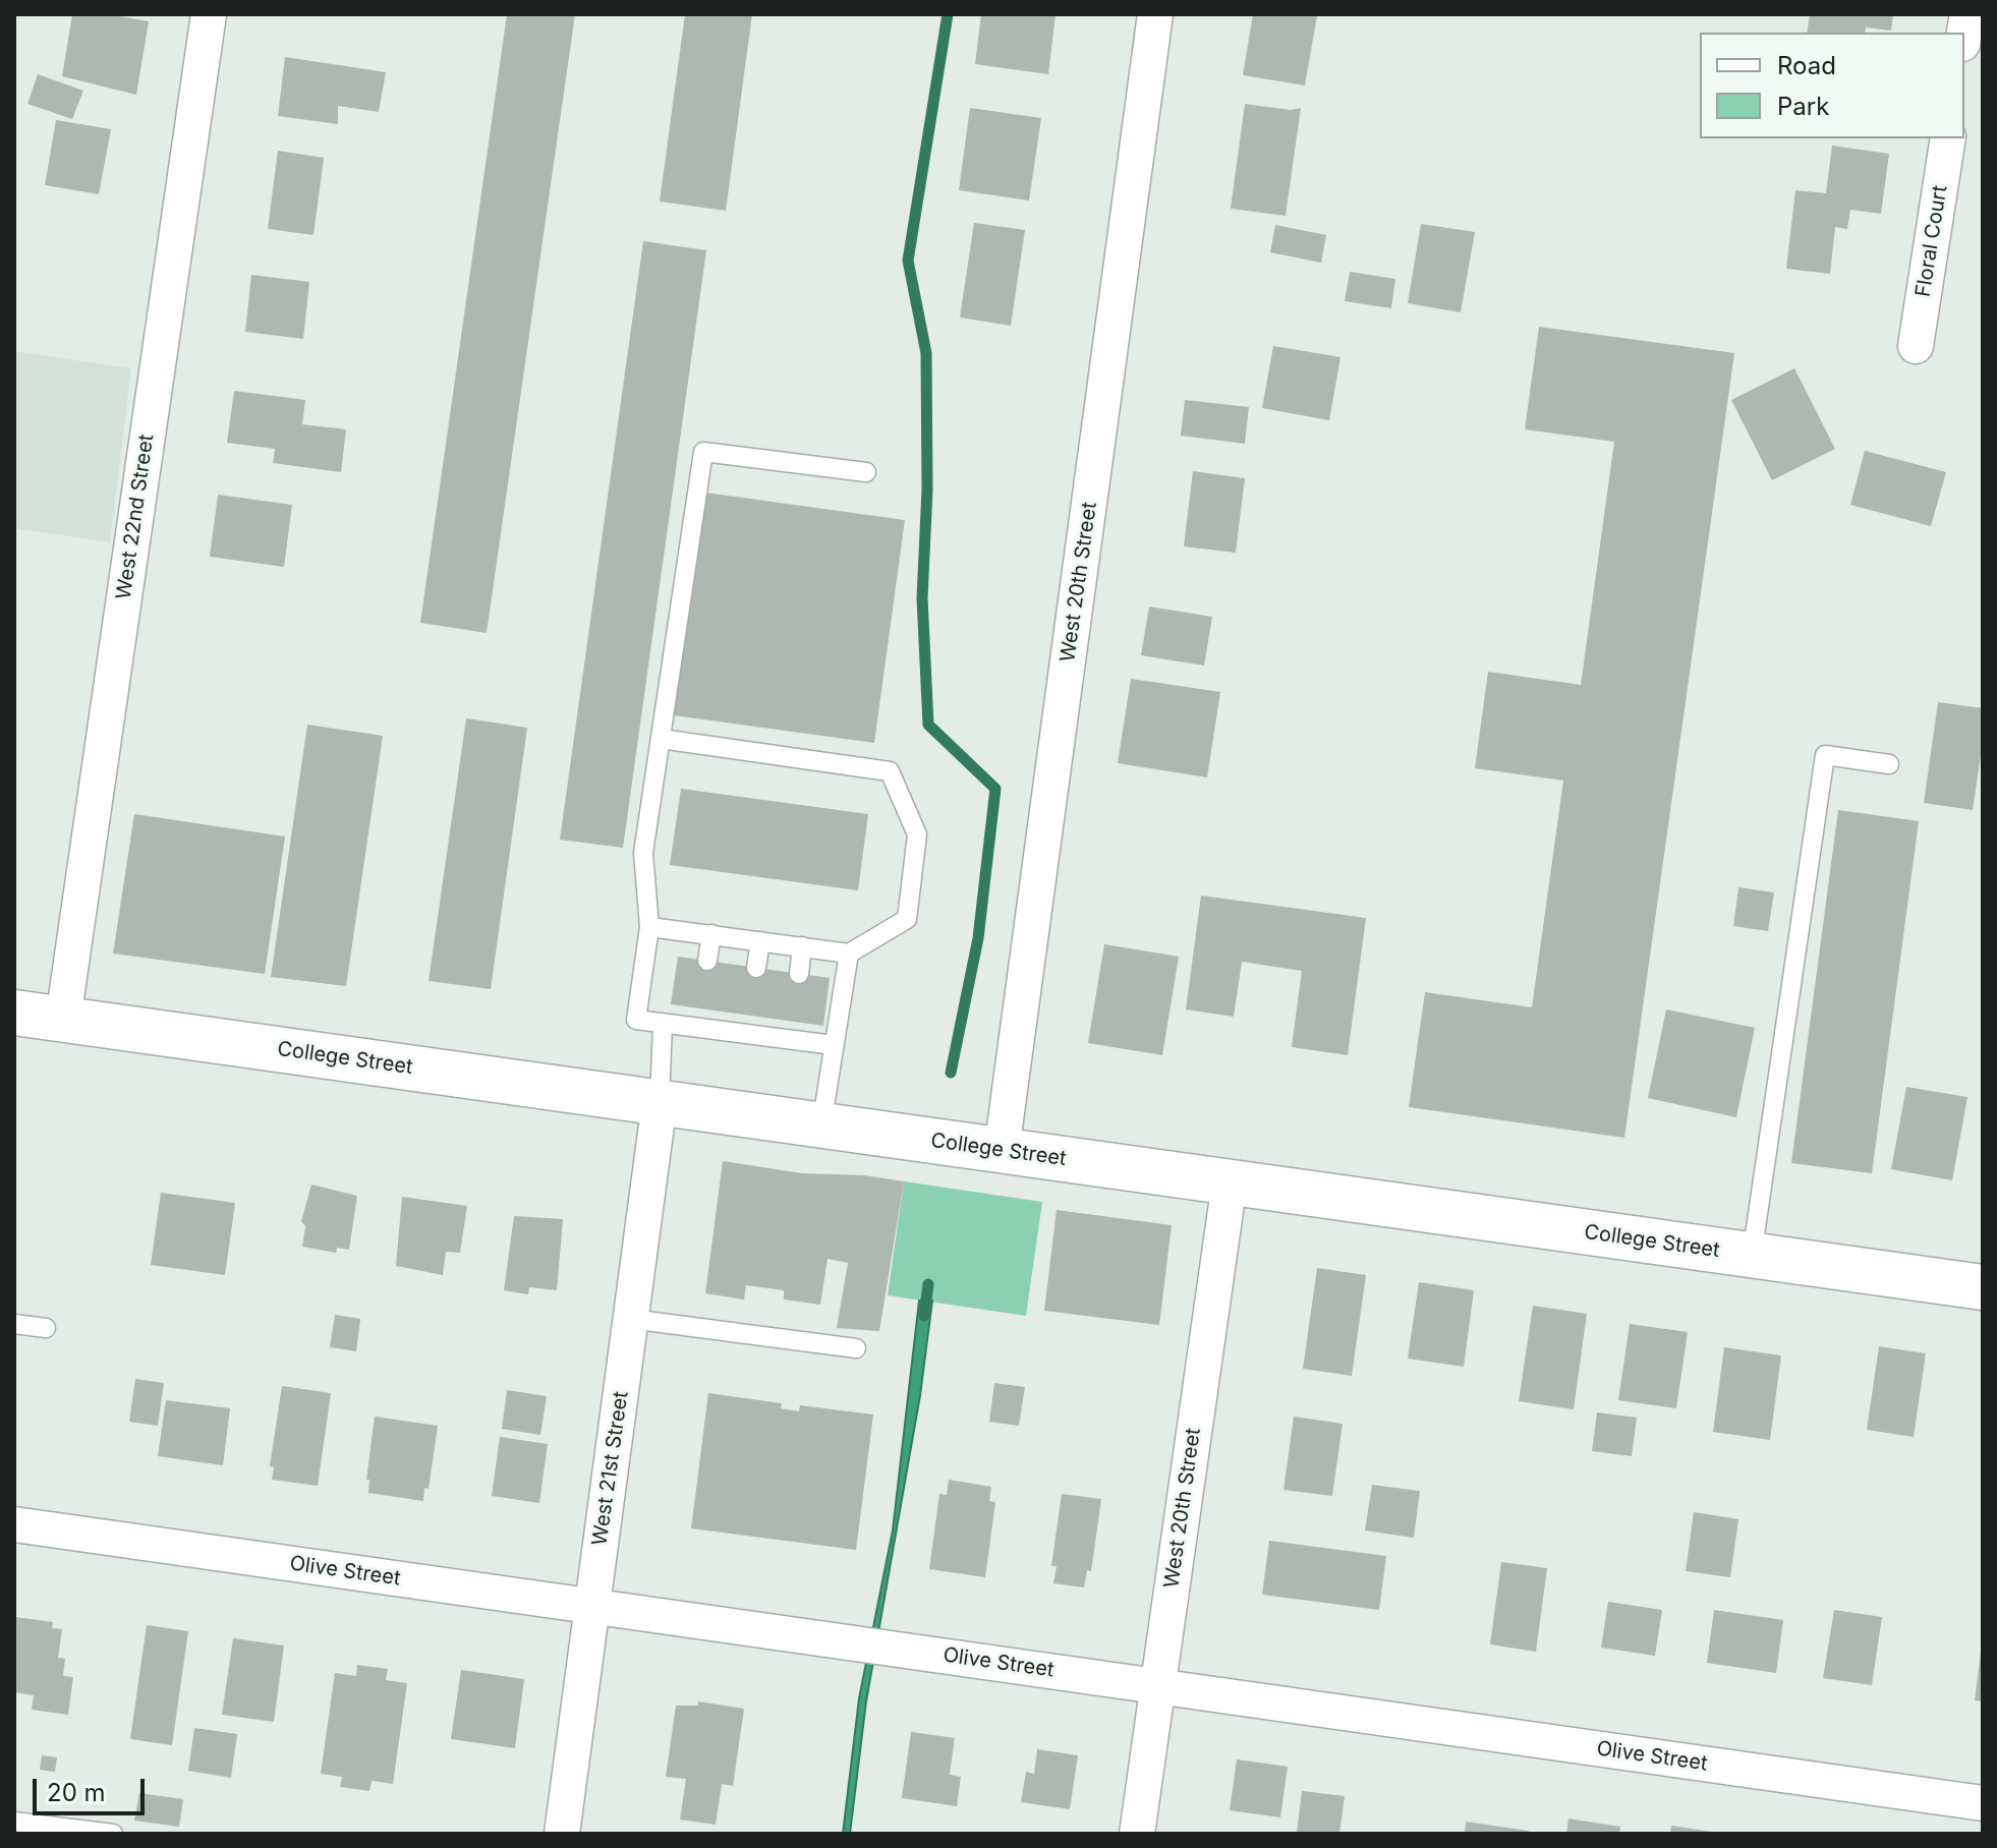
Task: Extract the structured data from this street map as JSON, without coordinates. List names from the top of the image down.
{
  "streets": {
    "street": [
      "Floral Court",
      "West 22nd Street",
      "West 20th Street",
      "College Street",
      "West 21st Street",
      "Olive Street"
    ]
  },
  "crossings": [
    ["West 22nd Street", "College Street"],
    ["West 20th Street", "College Street"],
    ["West 20th Street", "Olive Street"],
    ["College Street", "West 21st Street"],
    ["West 21st Street", "Olive Street"]
  ],
  "legend": ["Road", "Park"],
  "scale_bar": "20 m"
}
